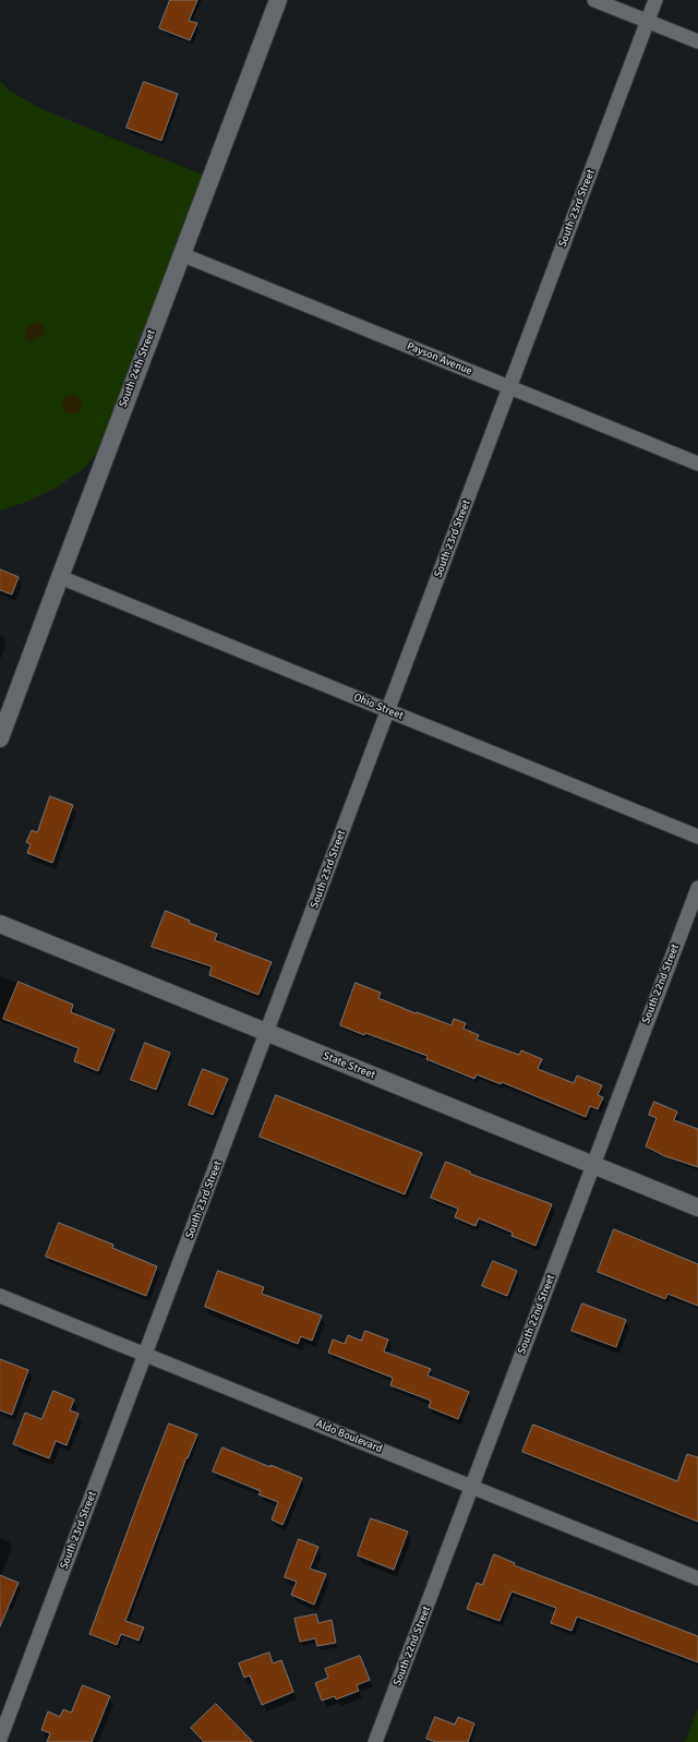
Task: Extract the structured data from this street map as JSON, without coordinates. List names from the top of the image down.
{
  "streets": {
    "street": [
      "South 23rd Street",
      "Payson Avenue",
      "South 24th Street",
      "Ohio Street",
      "South 22nd Street",
      "State Street",
      "Aldo Boulevard"
    ]
  },
  "crossings": [
    ["South 23rd Street", "Payson Avenue"],
    ["South 23rd Street", "Ohio Street"],
    ["South 23rd Street", "State Street"],
    ["South 23rd Street", "Aldo Boulevard"],
    ["Payson Avenue", "South 24th Street"],
    ["South 24th Street", "Ohio Street"],
    ["South 22nd Street", "State Street"],
    ["South 22nd Street", "Aldo Boulevard"]
  ]
}
